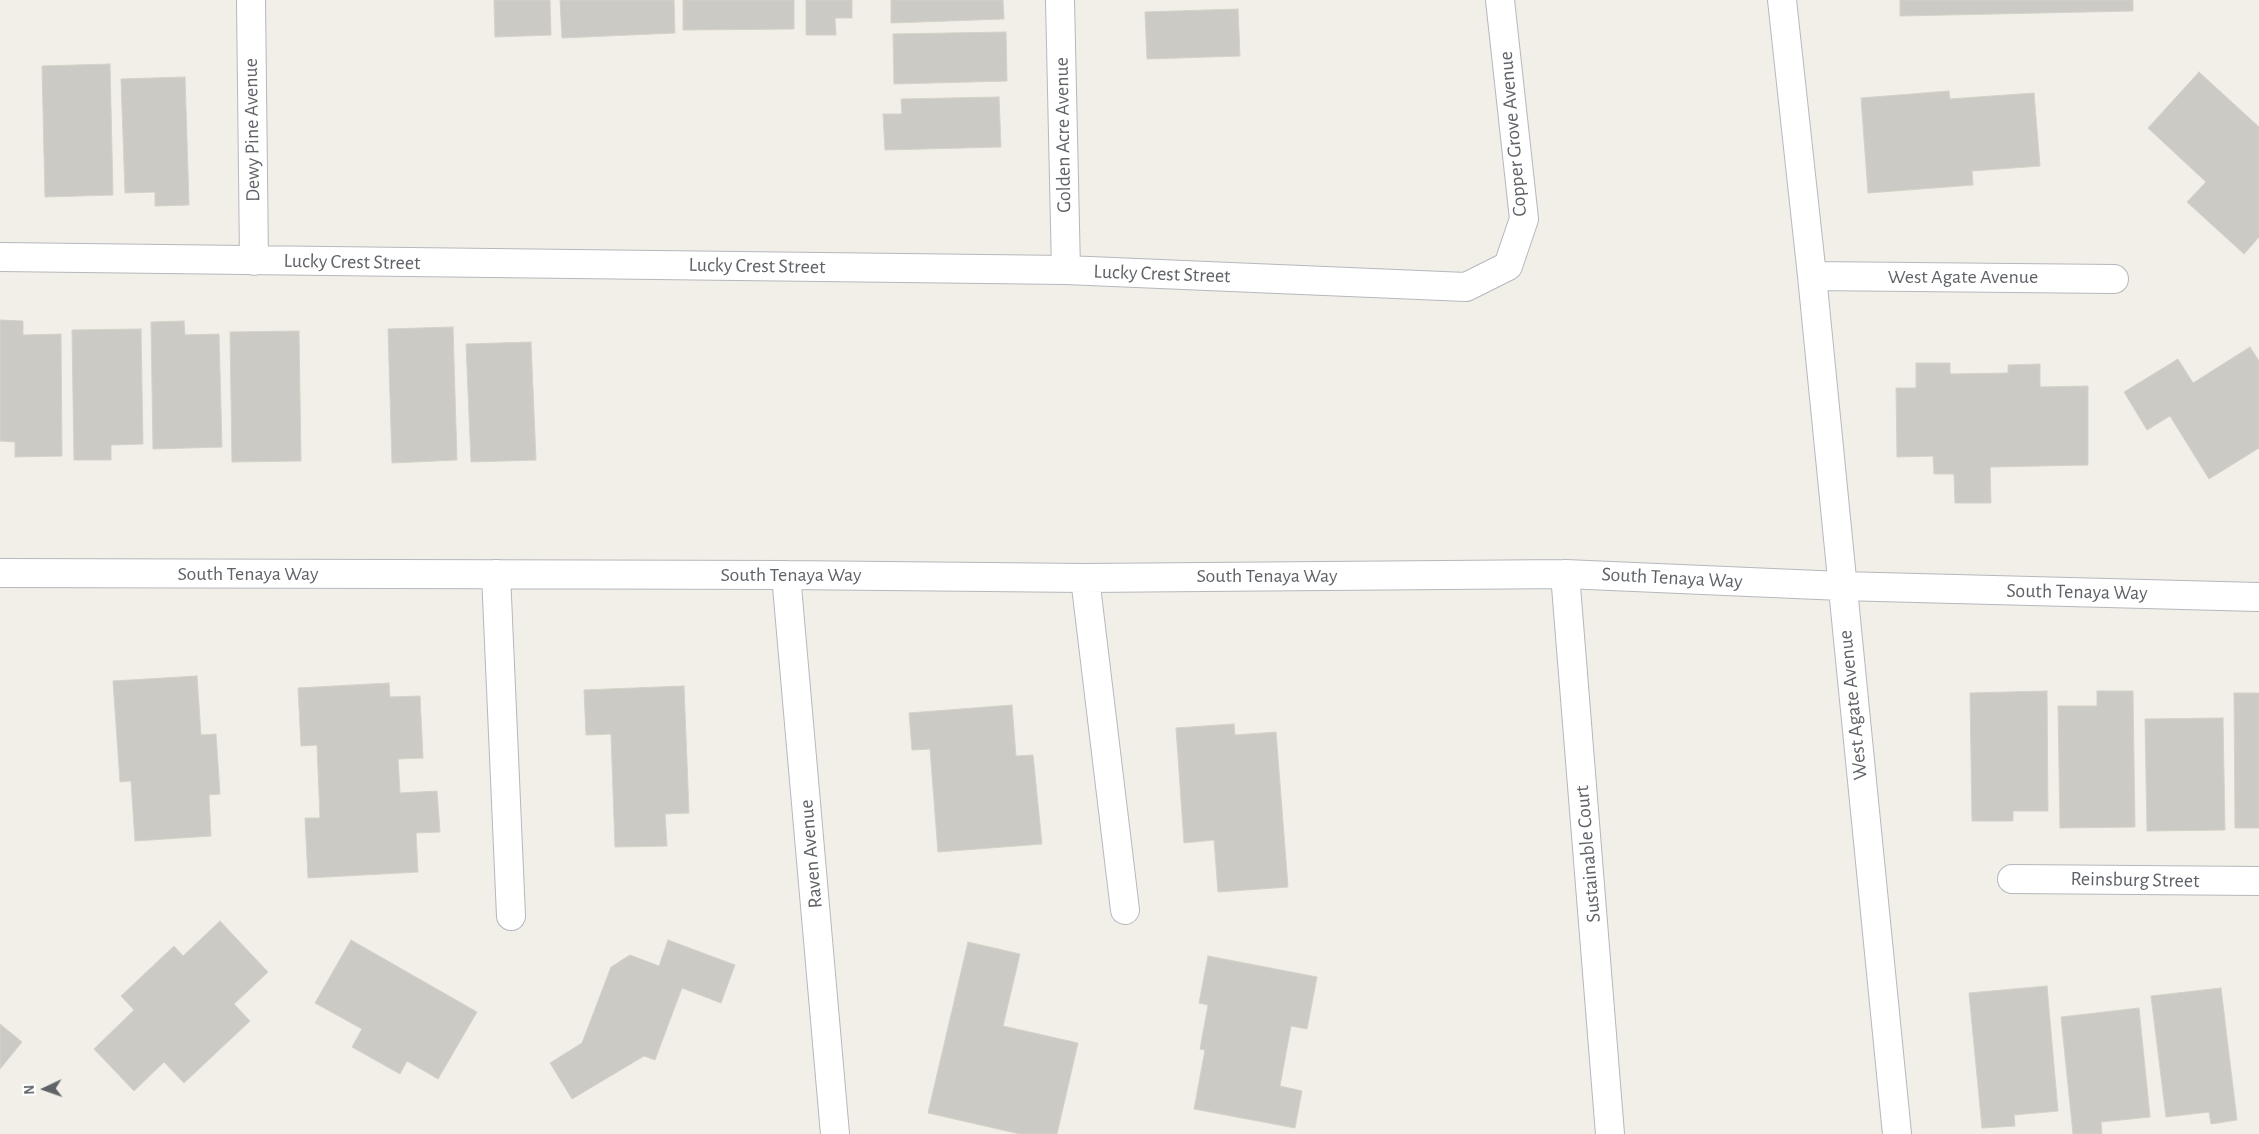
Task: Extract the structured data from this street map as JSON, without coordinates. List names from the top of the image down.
{
  "streets": {
    "street": [
      "Dewy Pine Avenue",
      "Copper Grove Avenue",
      "Golden Acre Avenue",
      "Lucky Crest Street",
      "West Agate Avenue",
      "South Tenaya Way",
      "Raven Avenue",
      "Sustainable Court",
      "Reinsburg Street"
    ]
  },
  "crossings": [
    ["Dewy Pine Avenue", "Lucky Crest Street"],
    ["Copper Grove Avenue", "Lucky Crest Street"],
    ["Golden Acre Avenue", "Lucky Crest Street"],
    ["West Agate Avenue", "South Tenaya Way"],
    ["South Tenaya Way", "Raven Avenue"],
    ["South Tenaya Way", "Sustainable Court"]
  ],
  "north": "left"
}
